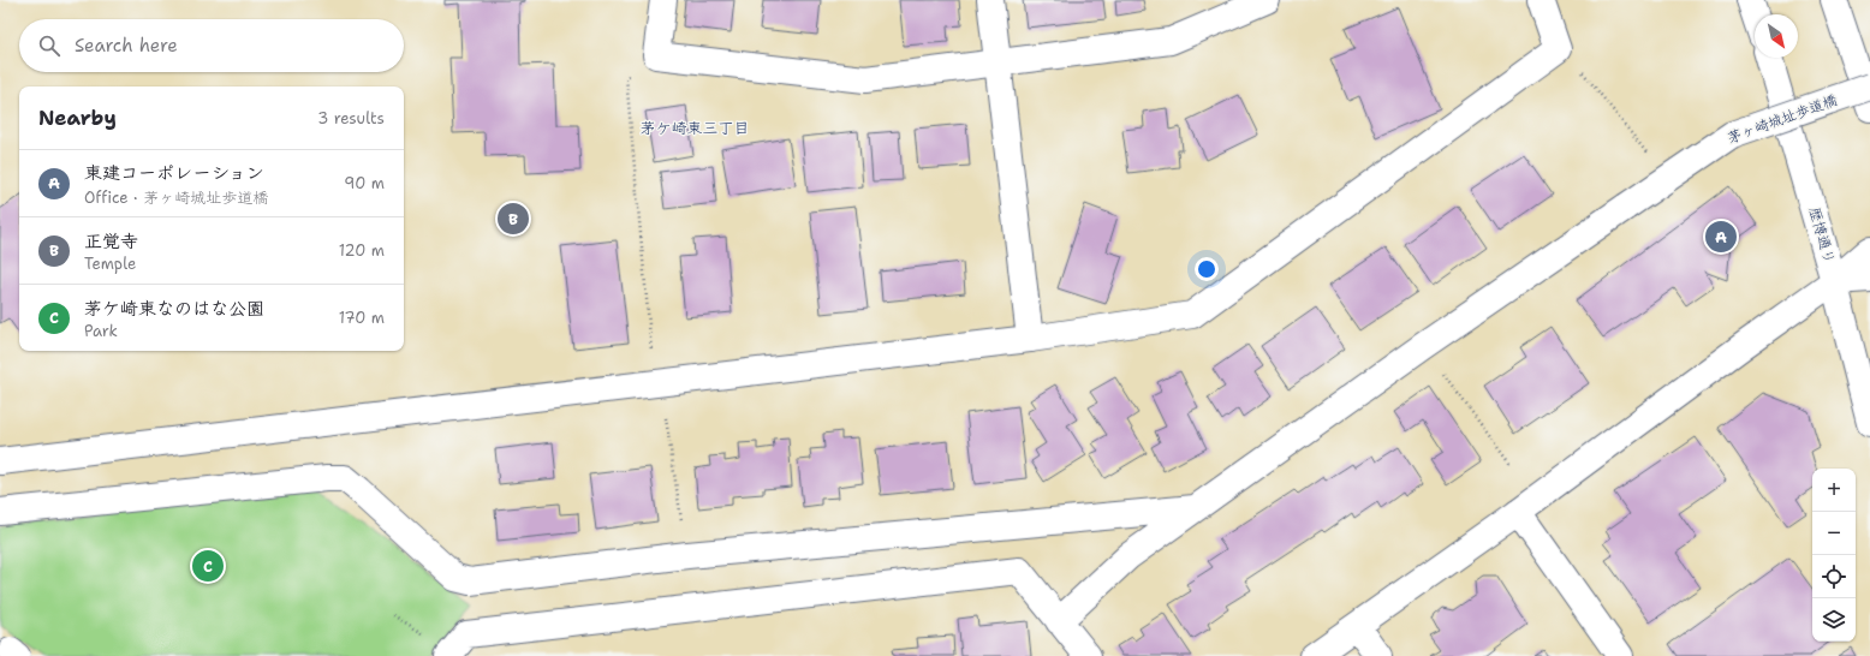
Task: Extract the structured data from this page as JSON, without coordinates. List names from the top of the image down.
{
  "streets": {
    "street": ["茅ヶ崎城址歩道橋", "歴博通り"]
  },
  "districts": ["茅ケ崎東三丁目"],
  "north": "bottom right",
  "page": {
    "search": "Search here",
    "heading": ["Nearby", "3 results"],
    "list": [
      {
        "mark": "A",
        "name": "東建コーポレーション",
        "note": "Office · 茅ヶ崎城址歩道橋",
        "value": "90 m"
      },
      {
        "mark": "B",
        "name": "正覚寺",
        "note": "Temple",
        "value": "120 m"
      },
      {
        "mark": "C",
        "name": "茅ケ崎東なのはな公園",
        "note": "Park",
        "value": "170 m"
      }
    ],
    "pins": ["B", "A", "C"],
    "map_buttons": ["+", "−"]
  }
}
